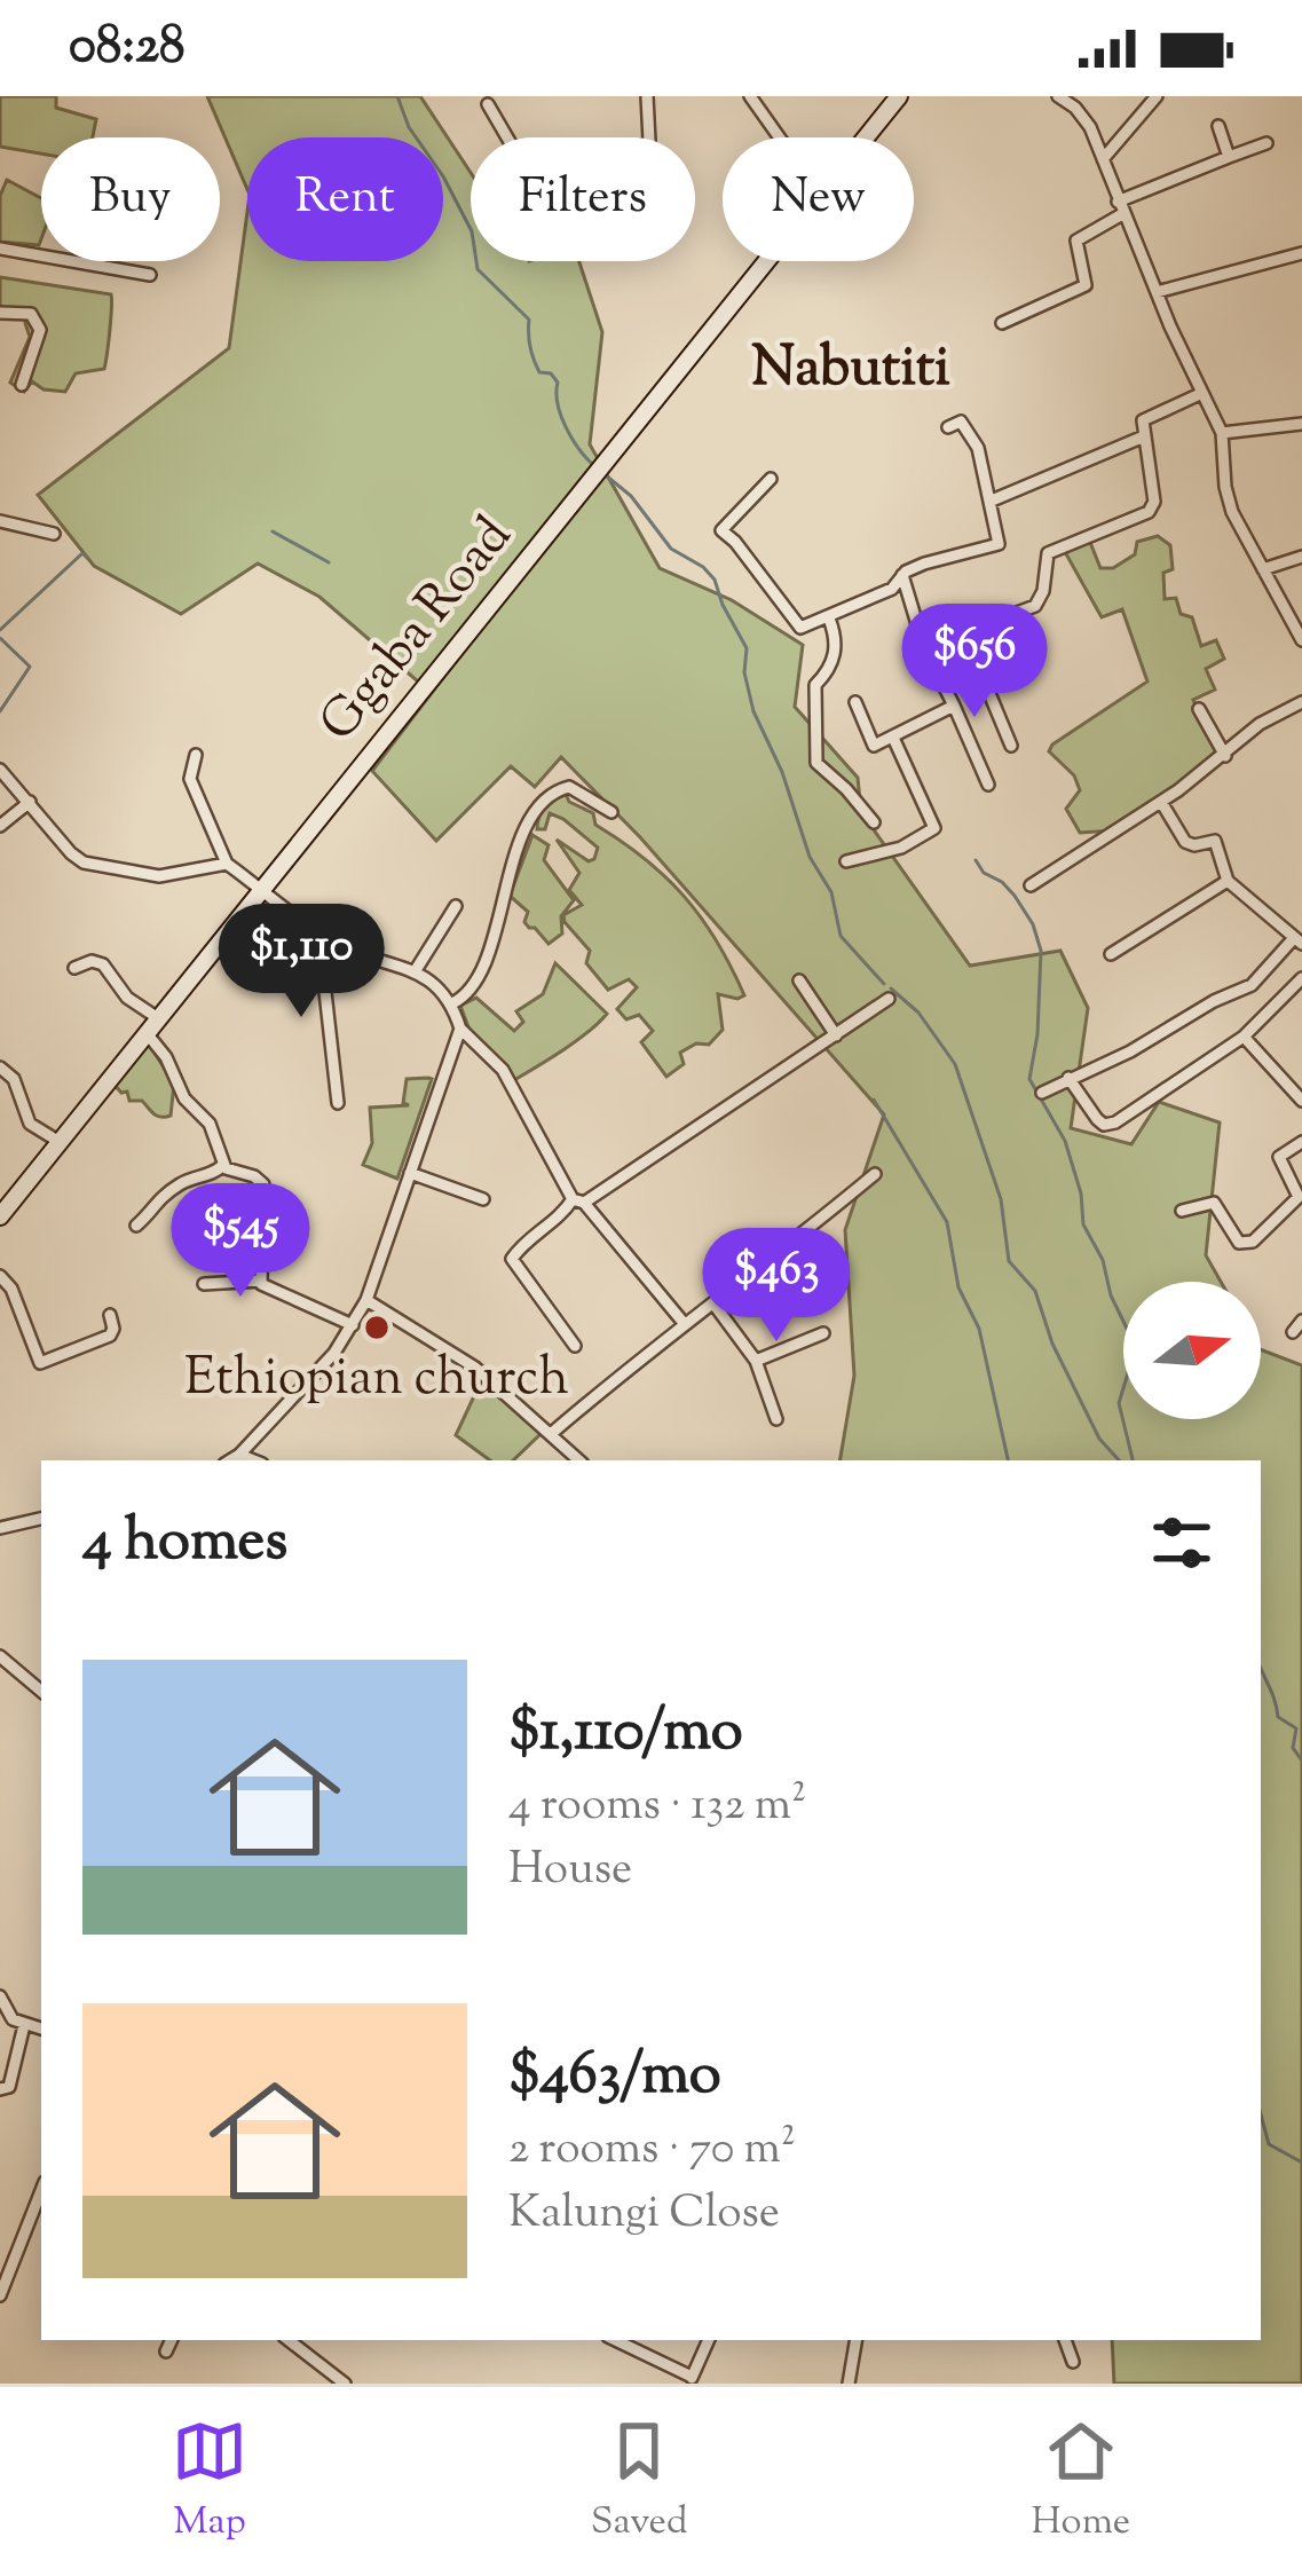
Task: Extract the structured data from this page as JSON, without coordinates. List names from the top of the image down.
{
  "streets": {
    "main road": ["Ggaba Road"]
  },
  "districts": ["Nabutiti"],
  "places": ["Ethiopian church"],
  "north": "right",
  "page": {
    "status": "08:28",
    "chip": [
      "Buy",
      "Rent",
      "Filters",
      "New"
    ],
    "price": [
      "$656",
      "$1,110",
      "$545",
      "$463"
    ],
    "heading": "4 homes",
    "list": [
      {
        "name": "$1,110/mo",
        "note": "4 rooms · 132 m² · House"
      },
      {
        "name": "$463/mo",
        "note": "2 rooms · 70 m² · Kalungi Close"
      }
    ],
    "tabs": ["Map", "Saved", "Home"]
  }
}
